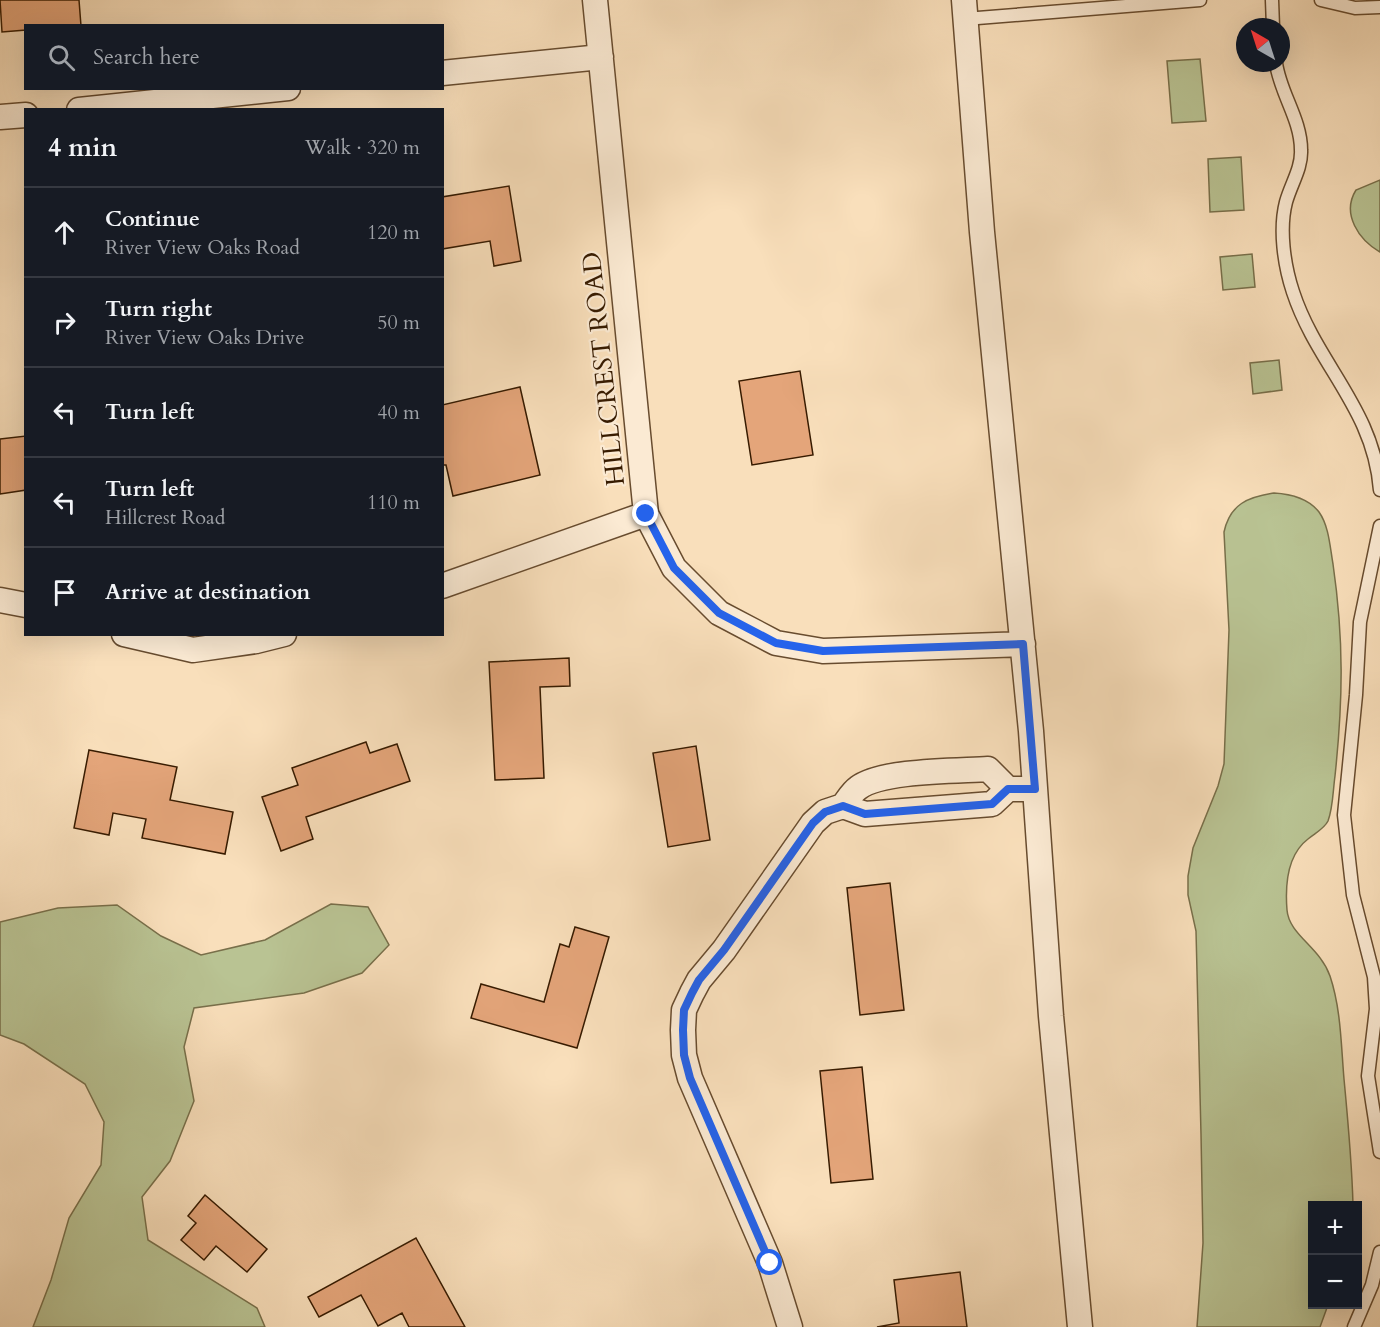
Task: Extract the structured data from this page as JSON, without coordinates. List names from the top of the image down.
{
  "streets": {
    "street": ["HILLCREST ROAD"]
  },
  "north": "top left",
  "page": {
    "search": "Search here",
    "heading": ["4 min", "Walk · 320 m"],
    "list": [
      ["Continue", "River View Oaks Road", "120 m"],
      ["Turn right", "River View Oaks Drive", "50 m"],
      ["Turn left", "40 m"],
      ["Turn left", "Hillcrest Road", "110 m"],
      "Arrive at destination"
    ],
    "map_buttons": ["+", "−"]
  }
}
